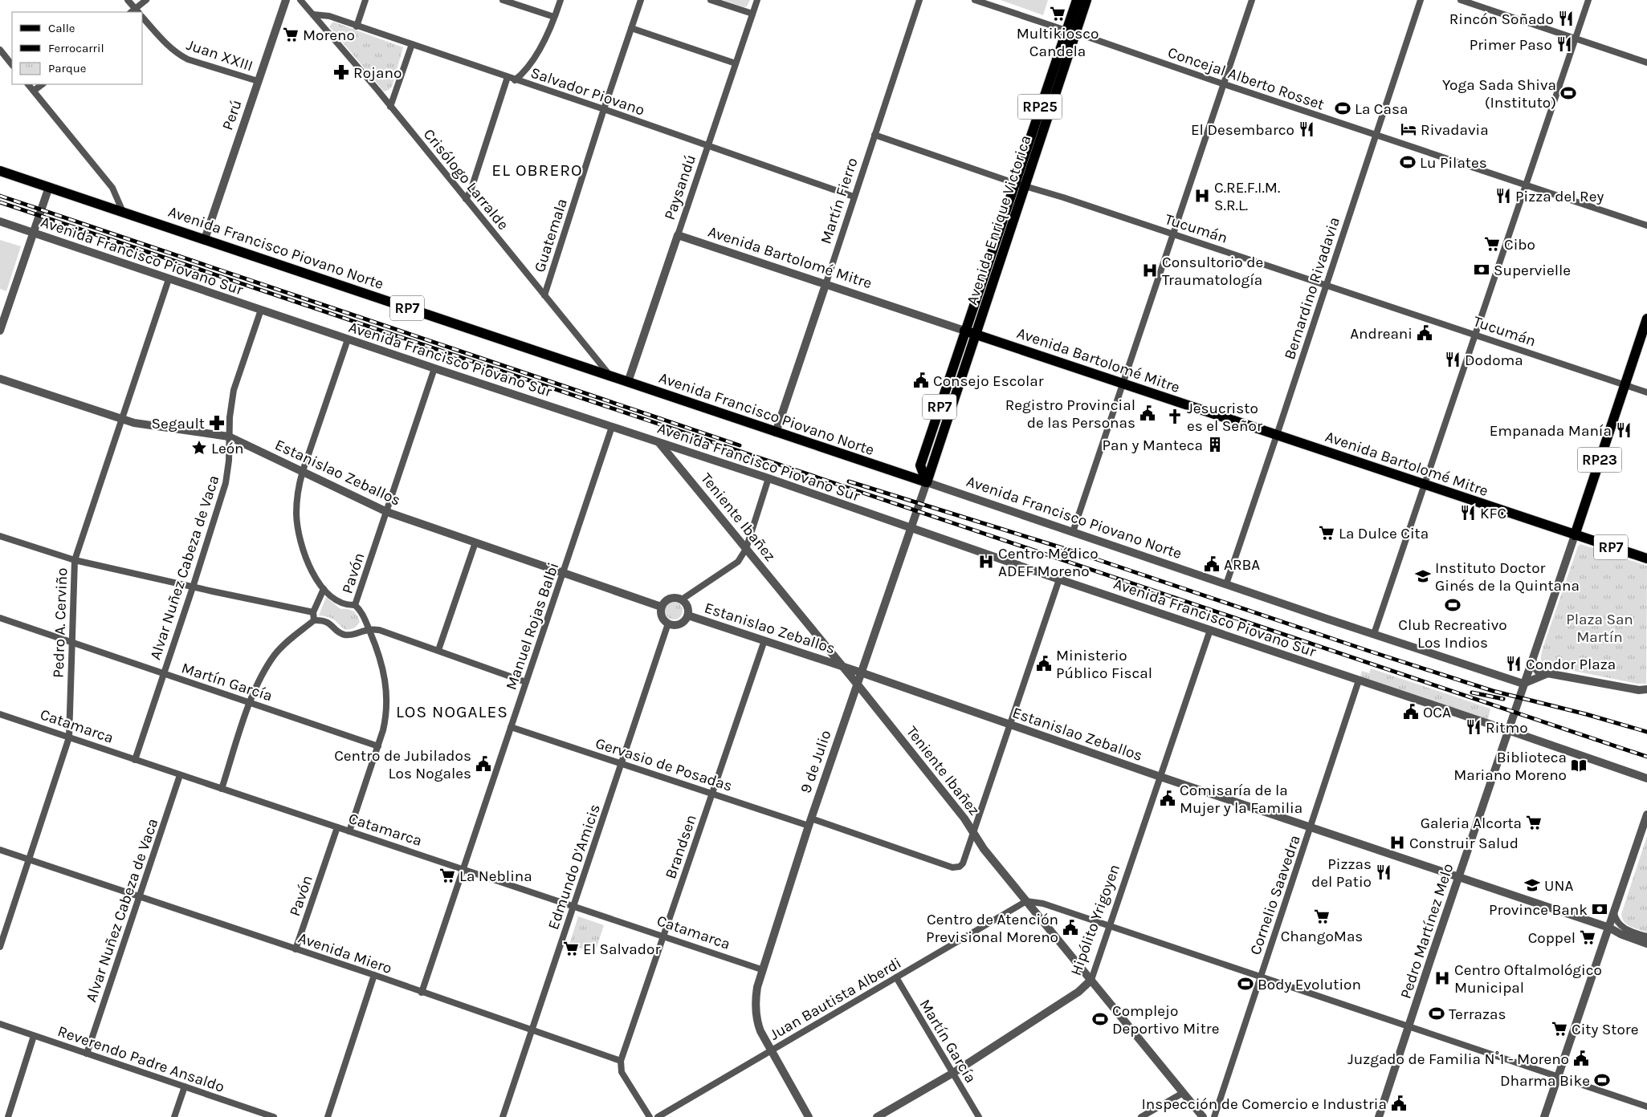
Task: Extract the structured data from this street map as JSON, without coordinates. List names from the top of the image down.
{
  "streets": {
    "main road": [
      "RP25",
      "Avenida Enrique Victorica",
      "Avenida Francisco Piovano Norte",
      "Avenida Bartolomé Mitre",
      "RP7",
      "RP23"
    ],
    "street": [
      "Juan XXIII",
      "Concejal Alberto Rosset",
      "Salvador Piovano",
      "Perú",
      "Crisólogo Larralde",
      "Paysandú",
      "Martín Fierro",
      "Tucumán",
      "Guatemala",
      "Avenida Francisco Piovano Sur",
      "Bernardino Rivadavia",
      "Estanislao Zeballos",
      "Teniente Ibañez",
      "Alvar Nuñez Cabeza de Vaca",
      "Pavón",
      "Pedro A. Cerviño",
      "Manuel Rojas Balbi",
      "Martín García",
      "Catamarca",
      "9 de Julio",
      "Gervasio de Posadas",
      "Brandsen",
      "Edmundo D'Amicis",
      "Cornelio Saavedra",
      "Hipólito Yrigoyen",
      "Pedro Martínez Melo",
      "Avenida Miero",
      "Juan Bautista Alberdi",
      "Reverendo Padre Ansaldo"
    ]
  },
  "crossings": [
    ["Juan XXIII", "Perú"],
    ["Concejal Alberto Rosset", "Avenida Enrique Victorica"],
    ["Concejal Alberto Rosset", "Bernardino Rivadavia"],
    ["Salvador Piovano", "Crisólogo Larralde"],
    ["Salvador Piovano", "Paysandú"],
    ["Salvador Piovano", "Martín Fierro"],
    ["Salvador Piovano", "Guatemala"],
    ["Perú", "Avenida Francisco Piovano Norte"],
    ["Crisólogo Larralde", "Guatemala"],
    ["Crisólogo Larralde", "Avenida Francisco Piovano Norte"],
    ["Paysandú", "Avenida Francisco Piovano Norte"],
    ["Paysandú", "Avenida Bartolomé Mitre"],
    ["Martín Fierro", "Tucumán"],
    ["Martín Fierro", "Avenida Francisco Piovano Norte"],
    ["Martín Fierro", "Avenida Bartolomé Mitre"],
    ["Avenida Enrique Victorica", "Tucumán"],
    ["Avenida Enrique Victorica", "Avenida Bartolomé Mitre"],
    ["Avenida Enrique Victorica", "RP7"],
    ["Tucumán", "Bernardino Rivadavia"],
    ["Tucumán", "RP23"],
    ["Avenida Francisco Piovano Norte", "Bernardino Rivadavia"],
    ["Avenida Francisco Piovano Norte", "RP7"],
    ["Avenida Francisco Piovano Norte", "RP23"],
    ["Avenida Francisco Piovano Norte", "9 de Julio"],
    ["Avenida Francisco Piovano Norte", "Pedro Martínez Melo"],
    ["Avenida Francisco Piovano Sur", "Teniente Ibañez"],
    ["Avenida Francisco Piovano Sur", "Alvar Nuñez Cabeza de Vaca"],
    ["Avenida Francisco Piovano Sur", "Pavón"],
    ["Avenida Francisco Piovano Sur", "Pedro A. Cerviño"],
    ["Avenida Francisco Piovano Sur", "Manuel Rojas Balbi"],
    ["Avenida Francisco Piovano Sur", "9 de Julio"],
    ["Avenida Francisco Piovano Sur", "Cornelio Saavedra"],
    ["Avenida Francisco Piovano Sur", "Hipólito Yrigoyen"],
    ["Avenida Francisco Piovano Sur", "Pedro Martínez Melo"],
    ["Avenida Bartolomé Mitre", "Bernardino Rivadavia"],
    ["Avenida Bartolomé Mitre", "RP7"],
    ["Avenida Bartolomé Mitre", "RP23"],
    ["RP7", "9 de Julio"],
    ["RP23", "Pedro Martínez Melo"],
    ["Estanislao Zeballos", "Teniente Ibañez"],
    ["Estanislao Zeballos", "Alvar Nuñez Cabeza de Vaca"],
    ["Estanislao Zeballos", "Pavón"],
    ["Estanislao Zeballos", "Pedro A. Cerviño"],
    ["Estanislao Zeballos", "Manuel Rojas Balbi"],
    ["Estanislao Zeballos", "9 de Julio"],
    ["Estanislao Zeballos", "Brandsen"],
    ["Estanislao Zeballos", "Edmundo D'Amicis"],
    ["Estanislao Zeballos", "Cornelio Saavedra"],
    ["Estanislao Zeballos", "Hipólito Yrigoyen"],
    ["Estanislao Zeballos", "Pedro Martínez Melo"],
    ["Teniente Ibañez", "9 de Julio"],
    ["Teniente Ibañez", "Gervasio de Posadas"],
    ["Teniente Ibañez", "Hipólito Yrigoyen"],
    ["Teniente Ibañez", "Juan Bautista Alberdi"],
    ["Alvar Nuñez Cabeza de Vaca", "Martín García"],
    ["Alvar Nuñez Cabeza de Vaca", "Catamarca"],
    ["Alvar Nuñez Cabeza de Vaca", "Avenida Miero"],
    ["Alvar Nuñez Cabeza de Vaca", "Reverendo Padre Ansaldo"],
    ["Pavón", "Martín García"],
    ["Pavón", "Catamarca"],
    ["Pavón", "Avenida Miero"],
    ["Pedro A. Cerviño", "Martín García"],
    ["Pedro A. Cerviño", "Catamarca"],
    ["Pedro A. Cerviño", "Avenida Miero"],
    ["Manuel Rojas Balbi", "Catamarca"],
    ["Manuel Rojas Balbi", "Gervasio de Posadas"],
    ["Manuel Rojas Balbi", "Avenida Miero"],
    ["Martín García", "Hipólito Yrigoyen"],
    ["Martín García", "Juan Bautista Alberdi"],
    ["Catamarca", "9 de Julio"],
    ["Catamarca", "Brandsen"],
    ["Catamarca", "Edmundo D'Amicis"],
    ["9 de Julio", "Gervasio de Posadas"],
    ["9 de Julio", "Juan Bautista Alberdi"],
    ["Gervasio de Posadas", "Brandsen"],
    ["Gervasio de Posadas", "Edmundo D'Amicis"],
    ["Brandsen", "Avenida Miero"],
    ["Edmundo D'Amicis", "Avenida Miero"]
  ],
  "districts": ["EL OBRERO", "LOS NOGALES"],
  "parks": ["Plaza San Martín"],
  "places": {
    "supermarket": [
      "Multikiosco Candela",
      "Moreno",
      "Cibo",
      "La Dulce Cita",
      "Galeria Alcorta",
      "La Neblina",
      "ChangoMas",
      "Coppel",
      "El Salvador",
      "City Store"
    ],
    "restaurant": [
      "Rincón Soñado",
      "Primer Paso",
      "El Desembarco",
      "Pizza del Rey",
      "Dodoma",
      "Empanada Manía",
      "KFC",
      "Condor Plaza",
      "Ritmo",
      "Pizzas del Patio"
    ],
    "pharmacy": ["Rojano", "Segault"],
    "sports": [
      "Yoga Sada Shiva (Instituto)",
      "La Casa",
      "Lu Pilates",
      "Club Recreativo Los Indios",
      "Body Evolution",
      "Terrazas",
      "Complejo Deportivo Mitre",
      "Dharma Bike"
    ],
    "hotel": ["Rivadavia"],
    "hospital": [
      "C.RE.F.I.M. S.R.L.",
      "Consultorio de Traumatología",
      "Centro Médico ADEF Moreno",
      "Construir Salud",
      "Centro Oftalmológico Municipal"
    ],
    "bank": ["Supervielle", "Province Bank"],
    "public building": [
      "Andreani",
      "Consejo Escolar",
      "Registro Provincial de las Personas",
      "ARBA",
      "Ministerio Público Fiscal",
      "OCA",
      "Centro de Jubilados Los Nogales",
      "Comisaría de la Mujer y la Familia",
      "Centro de Atención Previsional Moreno",
      "Juzgado de Familia N˚1 - Moreno",
      "Inspección de Comercio e Industria"
    ],
    "church": ["Jesucristo es el Señor"],
    "building": ["Pan y Manteca"],
    "place": ["León"],
    "school or university": ["Instituto Doctor Ginés de la Quintana", "UNA"],
    "library": ["Biblioteca Mariano Moreno"]
  },
  "legend": ["Calle", "Ferrocarril", "Parque"]
}
